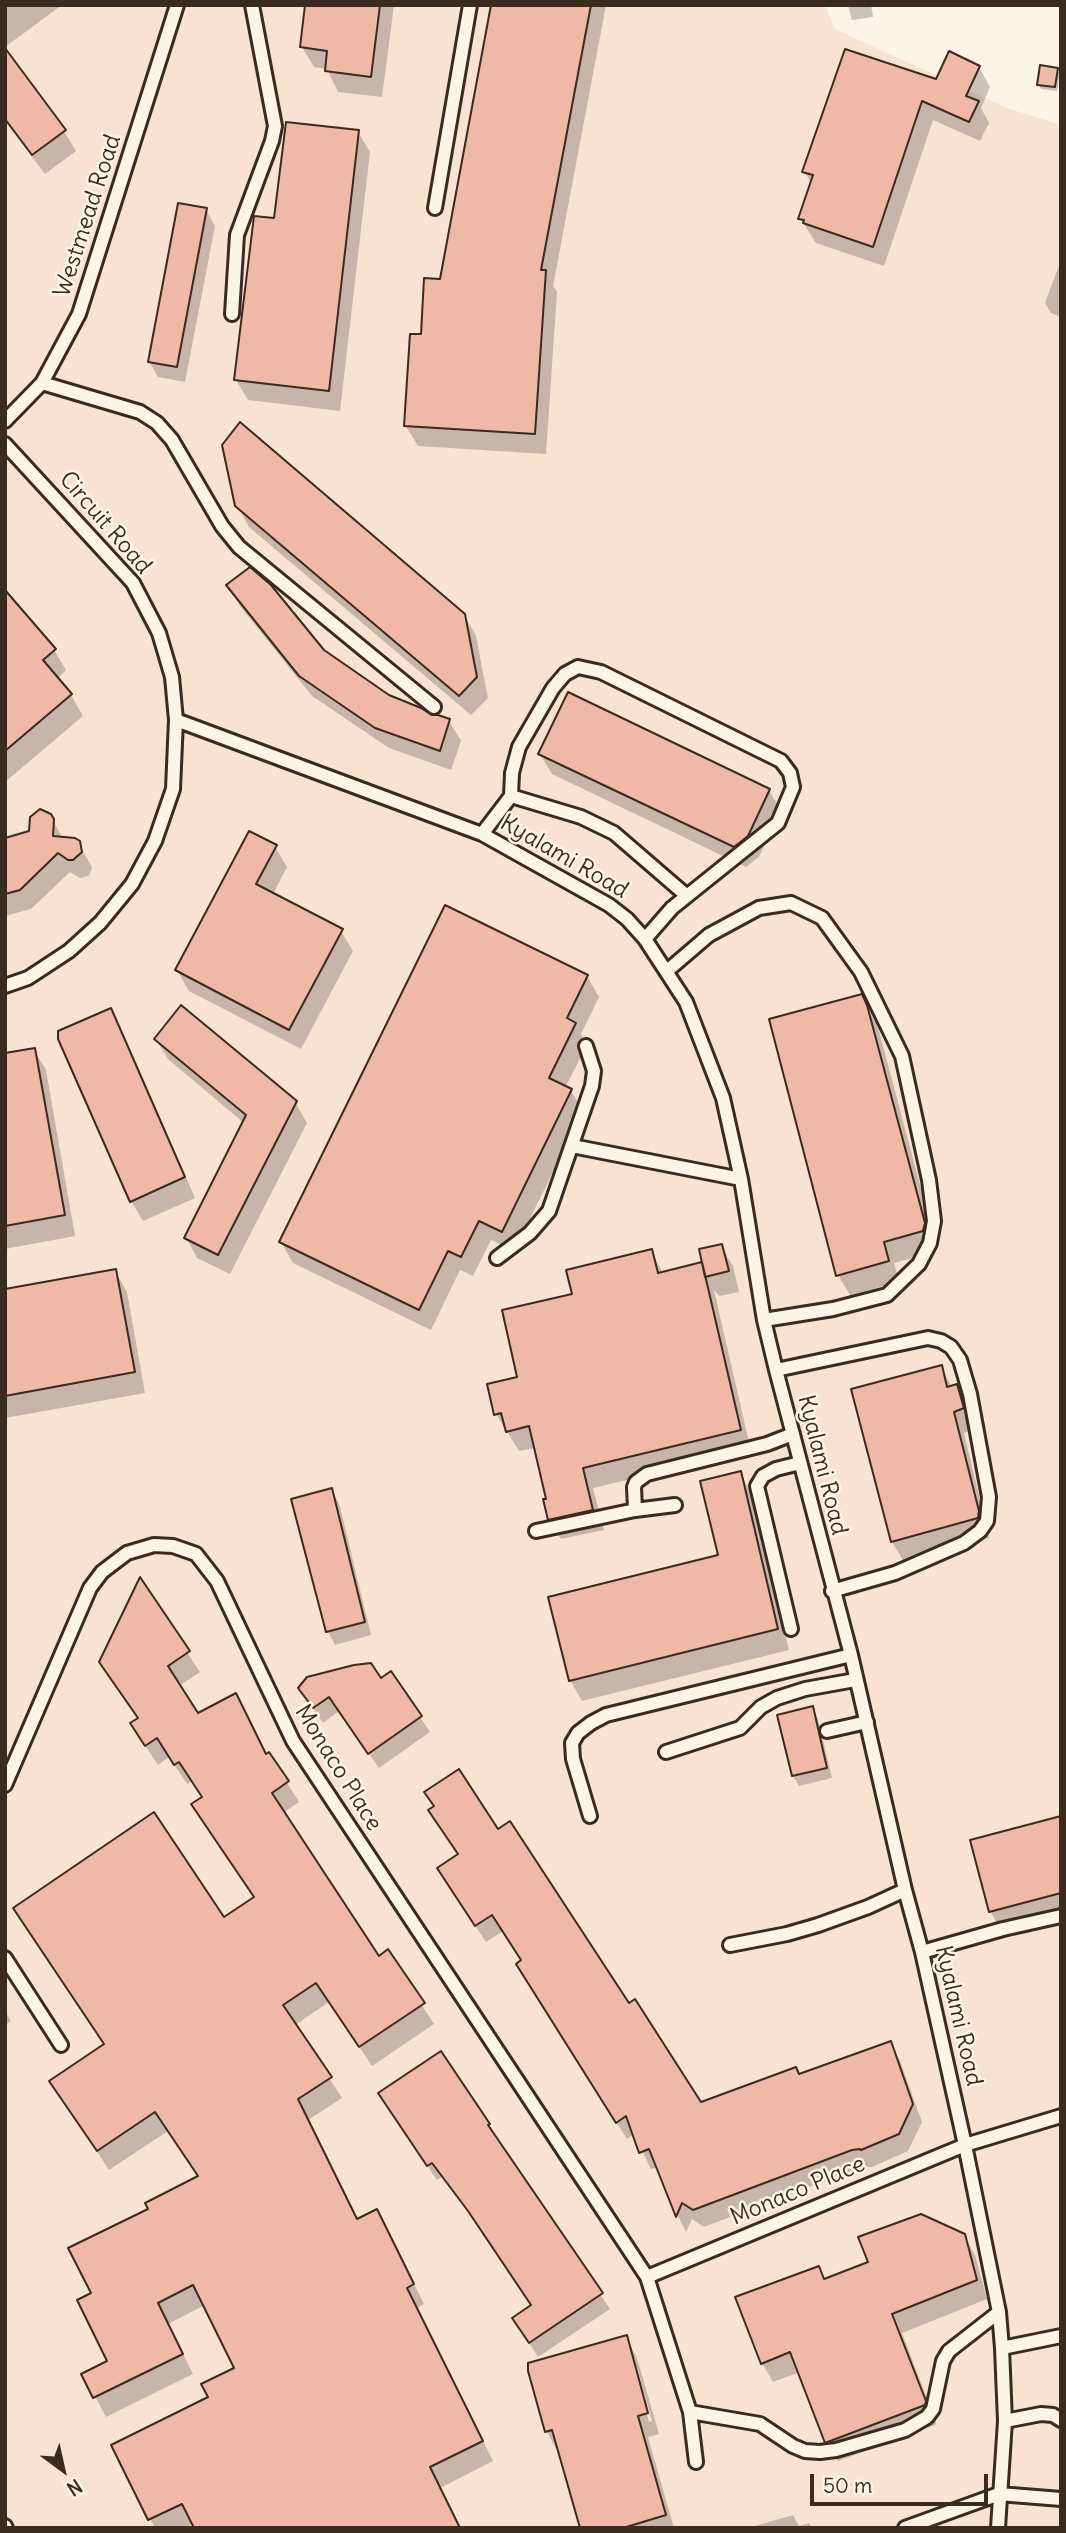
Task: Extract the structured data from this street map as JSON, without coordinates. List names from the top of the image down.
{
  "streets": {
    "lane": [
      "Westmead Road",
      "Circuit Road",
      "Kyalami Road",
      "Monaco Place"
    ]
  },
  "crossings": [
    ["Circuit Road", "Kyalami Road"],
    ["Kyalami Road", "Monaco Place"]
  ],
  "scale_bar": "50 m",
  "north": "bottom right"
}
